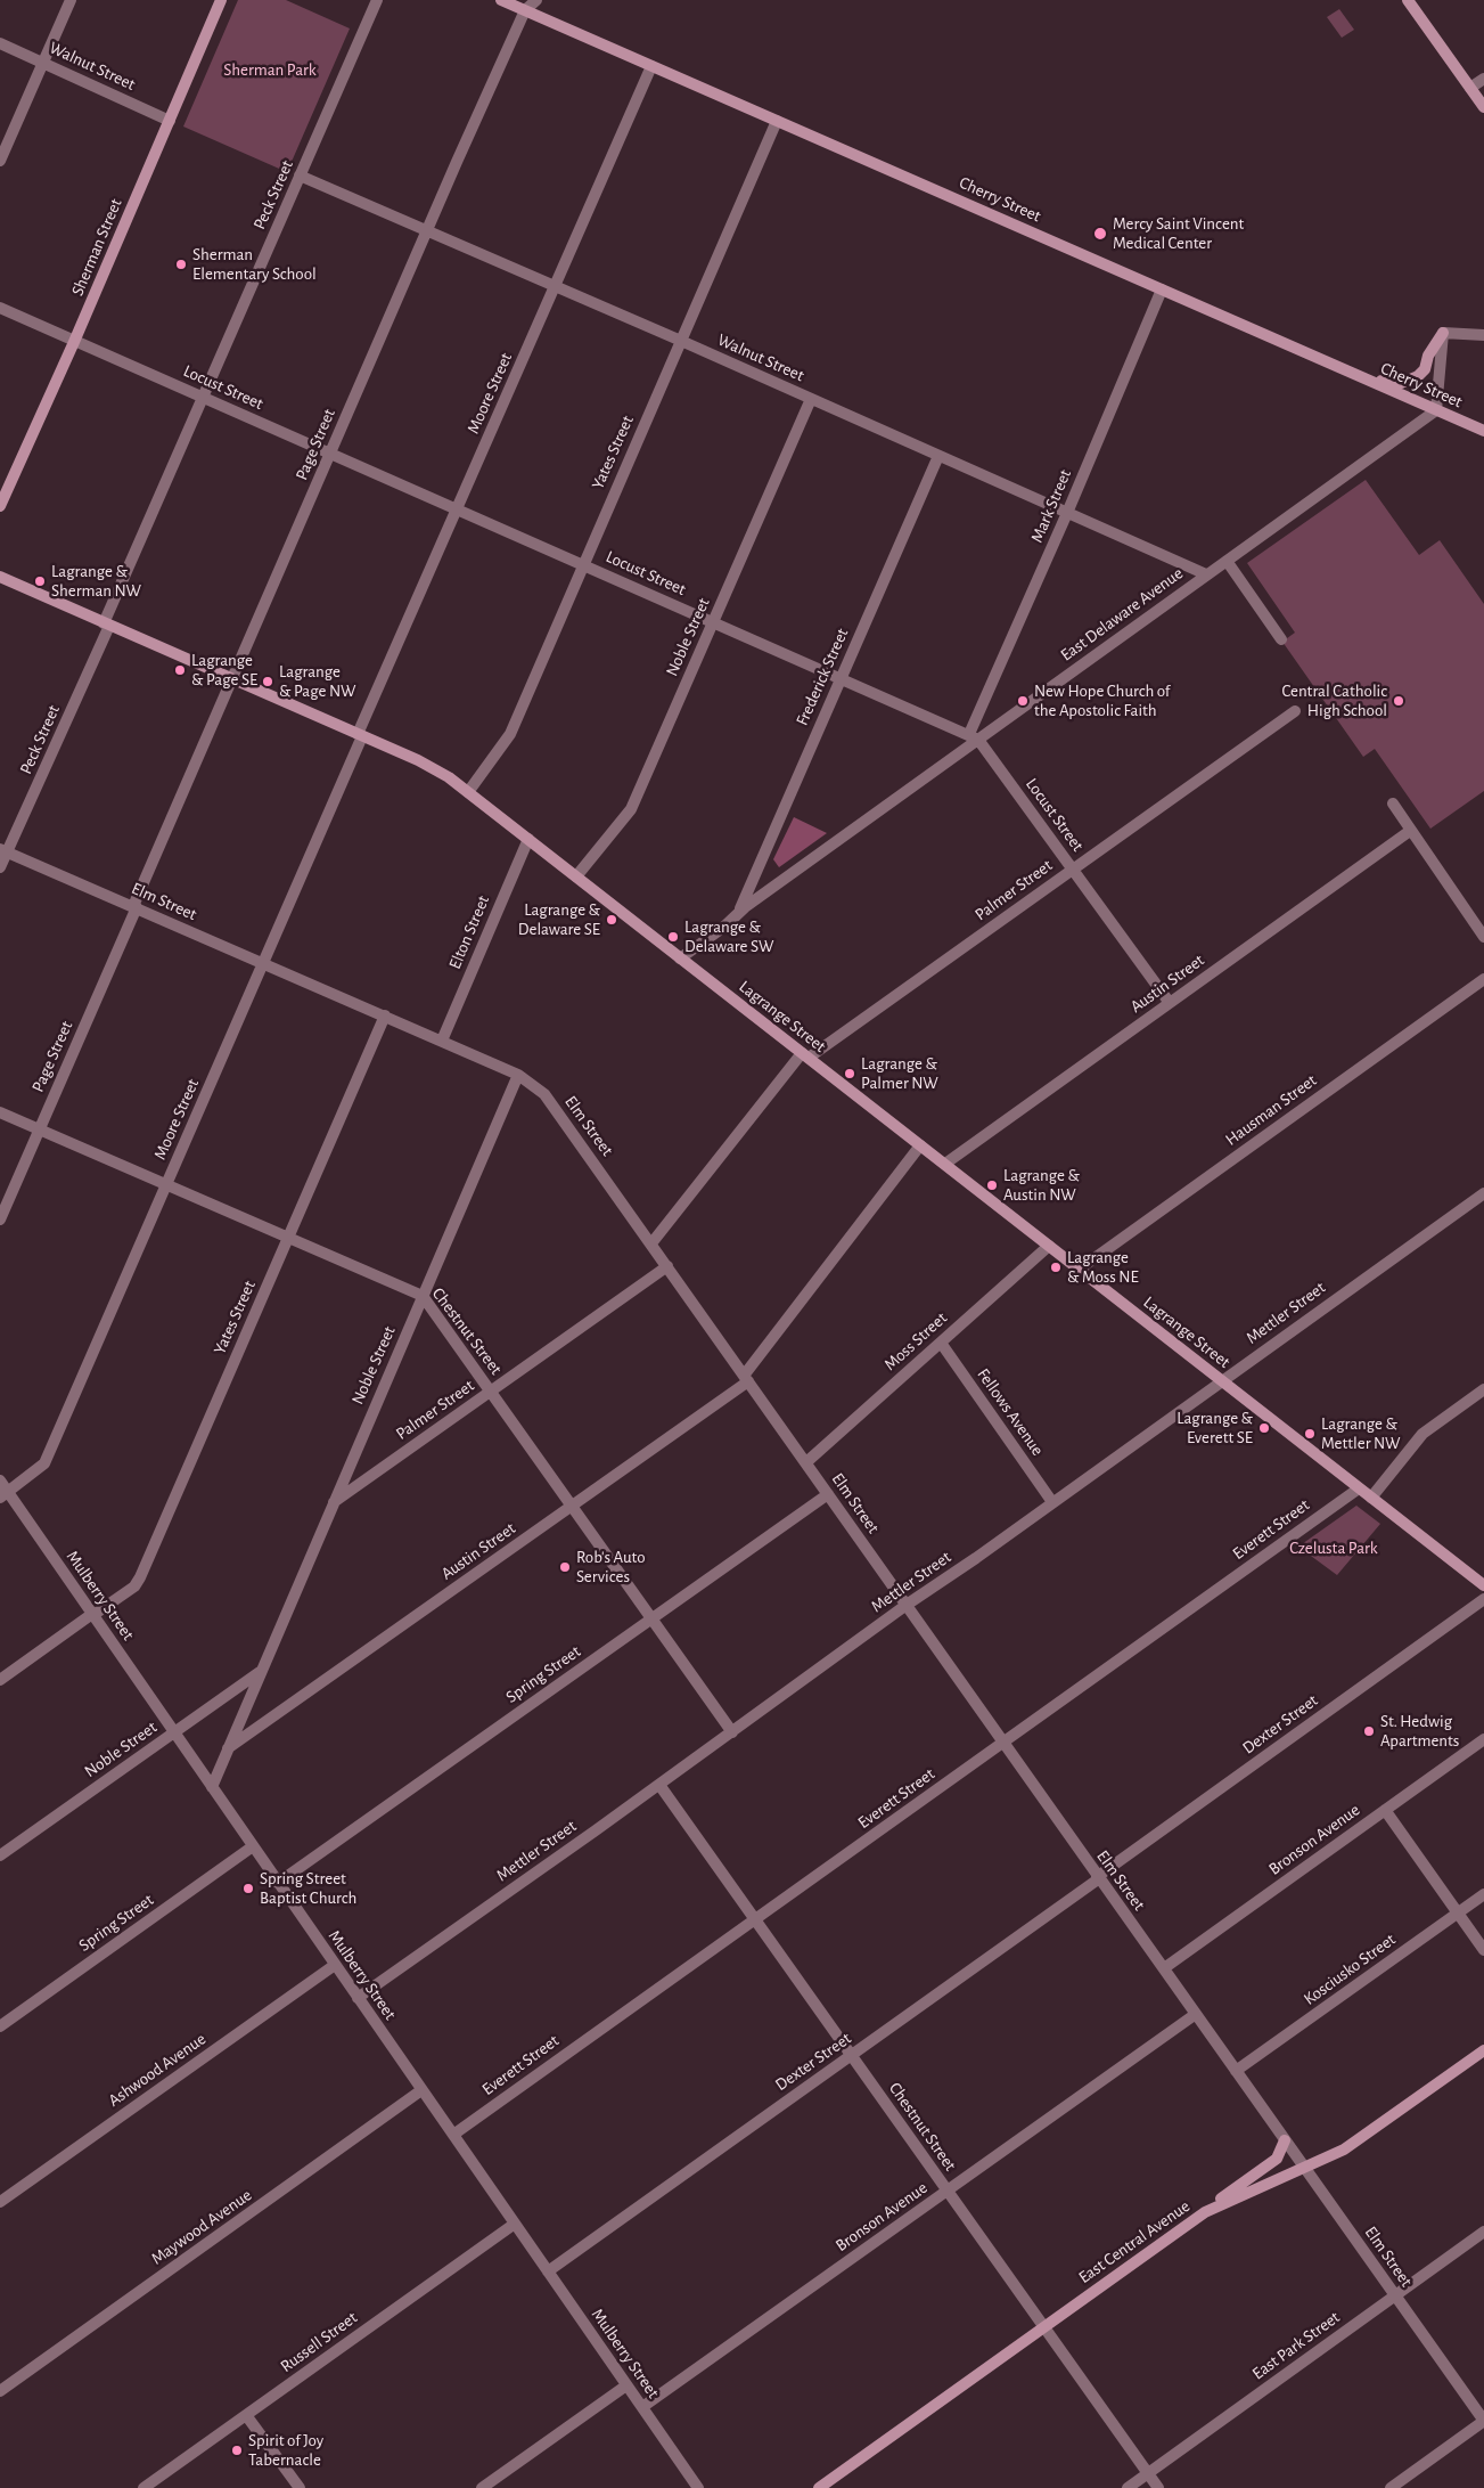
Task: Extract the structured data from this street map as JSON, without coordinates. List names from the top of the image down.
{
  "streets": {
    "main road": [
      "Cherry Street",
      "Sherman Street",
      "Lagrange Street",
      "East Central Avenue"
    ],
    "street": [
      "Walnut Street",
      "Peck Street",
      "Locust Street",
      "Moore Street",
      "Page Street",
      "Yates Street",
      "Mark Street",
      "East Delaware Avenue",
      "Noble Street",
      "Frederick Street",
      "Palmer Street",
      "Elm Street",
      "Elton Street",
      "Austin Street",
      "Hausman Street",
      "Mettler Street",
      "Chestnut Street",
      "Moss Street",
      "Fellows Avenue",
      "Everett Street",
      "Mulberry Street",
      "Spring Street",
      "Dexter Street",
      "Bronson Avenue",
      "Kosciusko Street",
      "Ashwood Avenue",
      "Maywood Avenue",
      "Russell Street",
      "East Park Street"
    ]
  },
  "crossings": [
    ["Walnut Street", "Peck Street"],
    ["Walnut Street", "Sherman Street"],
    ["Walnut Street", "Moore Street"],
    ["Walnut Street", "Page Street"],
    ["Walnut Street", "Yates Street"],
    ["Walnut Street", "Mark Street"],
    ["Walnut Street", "East Delaware Avenue"],
    ["Walnut Street", "Noble Street"],
    ["Walnut Street", "Frederick Street"],
    ["Peck Street", "Locust Street"],
    ["Peck Street", "Elm Street"],
    ["Peck Street", "Lagrange Street"],
    ["Cherry Street", "Moore Street"],
    ["Cherry Street", "Page Street"],
    ["Cherry Street", "Yates Street"],
    ["Cherry Street", "Mark Street"],
    ["Cherry Street", "East Delaware Avenue"],
    ["Sherman Street", "Locust Street"],
    ["Locust Street", "Moore Street"],
    ["Locust Street", "Page Street"],
    ["Locust Street", "Yates Street"],
    ["Locust Street", "Mark Street"],
    ["Locust Street", "East Delaware Avenue"],
    ["Locust Street", "Noble Street"],
    ["Locust Street", "Frederick Street"],
    ["Locust Street", "Palmer Street"],
    ["Locust Street", "Austin Street"],
    ["Moore Street", "Elm Street"],
    ["Moore Street", "Lagrange Street"],
    ["Moore Street", "Chestnut Street"],
    ["Moore Street", "Mulberry Street"],
    ["Page Street", "Elm Street"],
    ["Page Street", "Lagrange Street"],
    ["Page Street", "Chestnut Street"],
    ["Yates Street", "Elm Street"],
    ["Yates Street", "Lagrange Street"],
    ["Yates Street", "Chestnut Street"],
    ["Yates Street", "Mulberry Street"],
    ["Mark Street", "East Delaware Avenue"],
    ["East Delaware Avenue", "Frederick Street"],
    ["East Delaware Avenue", "Lagrange Street"],
    ["Noble Street", "Palmer Street"],
    ["Noble Street", "Elm Street"],
    ["Noble Street", "Austin Street"],
    ["Noble Street", "Lagrange Street"],
    ["Noble Street", "Chestnut Street"],
    ["Noble Street", "Mulberry Street"],
    ["Palmer Street", "Elm Street"],
    ["Palmer Street", "Lagrange Street"],
    ["Palmer Street", "Chestnut Street"],
    ["Elm Street", "Elton Street"],
    ["Elm Street", "Austin Street"],
    ["Elm Street", "Mettler Street"],
    ["Elm Street", "Moss Street"],
    ["Elm Street", "Everett Street"],
    ["Elm Street", "Spring Street"],
    ["Elm Street", "Dexter Street"],
    ["Elm Street", "Bronson Avenue"],
    ["Elm Street", "Kosciusko Street"],
    ["Elm Street", "East Central Avenue"],
    ["Elm Street", "East Park Street"],
    ["Elton Street", "Lagrange Street"],
    ["Austin Street", "Lagrange Street"],
    ["Austin Street", "Chestnut Street"],
    ["Lagrange Street", "Hausman Street"],
    ["Lagrange Street", "Mettler Street"],
    ["Lagrange Street", "Moss Street"],
    ["Lagrange Street", "Everett Street"],
    ["Mettler Street", "Chestnut Street"],
    ["Mettler Street", "Fellows Avenue"],
    ["Mettler Street", "Mulberry Street"],
    ["Chestnut Street", "Everett Street"],
    ["Chestnut Street", "Spring Street"],
    ["Chestnut Street", "Dexter Street"],
    ["Chestnut Street", "Bronson Avenue"],
    ["Chestnut Street", "East Central Avenue"],
    ["Chestnut Street", "East Park Street"],
    ["Moss Street", "Fellows Avenue"],
    ["Everett Street", "Mulberry Street"],
    ["Mulberry Street", "Spring Street"],
    ["Mulberry Street", "Dexter Street"],
    ["Mulberry Street", "Bronson Avenue"],
    ["Mulberry Street", "Ashwood Avenue"],
    ["Mulberry Street", "Maywood Avenue"],
    ["Mulberry Street", "Russell Street"]
  ],
  "parks": ["Sherman Park", "Czelusta Park"],
  "places": [
    "Mercy Saint Vincent Medical Center",
    "Sherman Elementary School",
    "Lagrange & Sherman NW",
    "Lagrange & Page SE",
    "Lagrange & Page NW",
    "New Hope Church of the Apostolic Faith",
    "Central Catholic High School",
    "Lagrange & Delaware SE",
    "Lagrange & Delaware SW",
    "Lagrange & Palmer NW",
    "Lagrange & Austin NW",
    "Lagrange & Moss NE",
    "Lagrange & Everett SE",
    "Lagrange & Mettler NW",
    "Rob's Auto Services",
    "St. Hedwig Apartments",
    "Spring Street Baptist Church",
    "Spirit of Joy Tabernacle"
  ]
}
